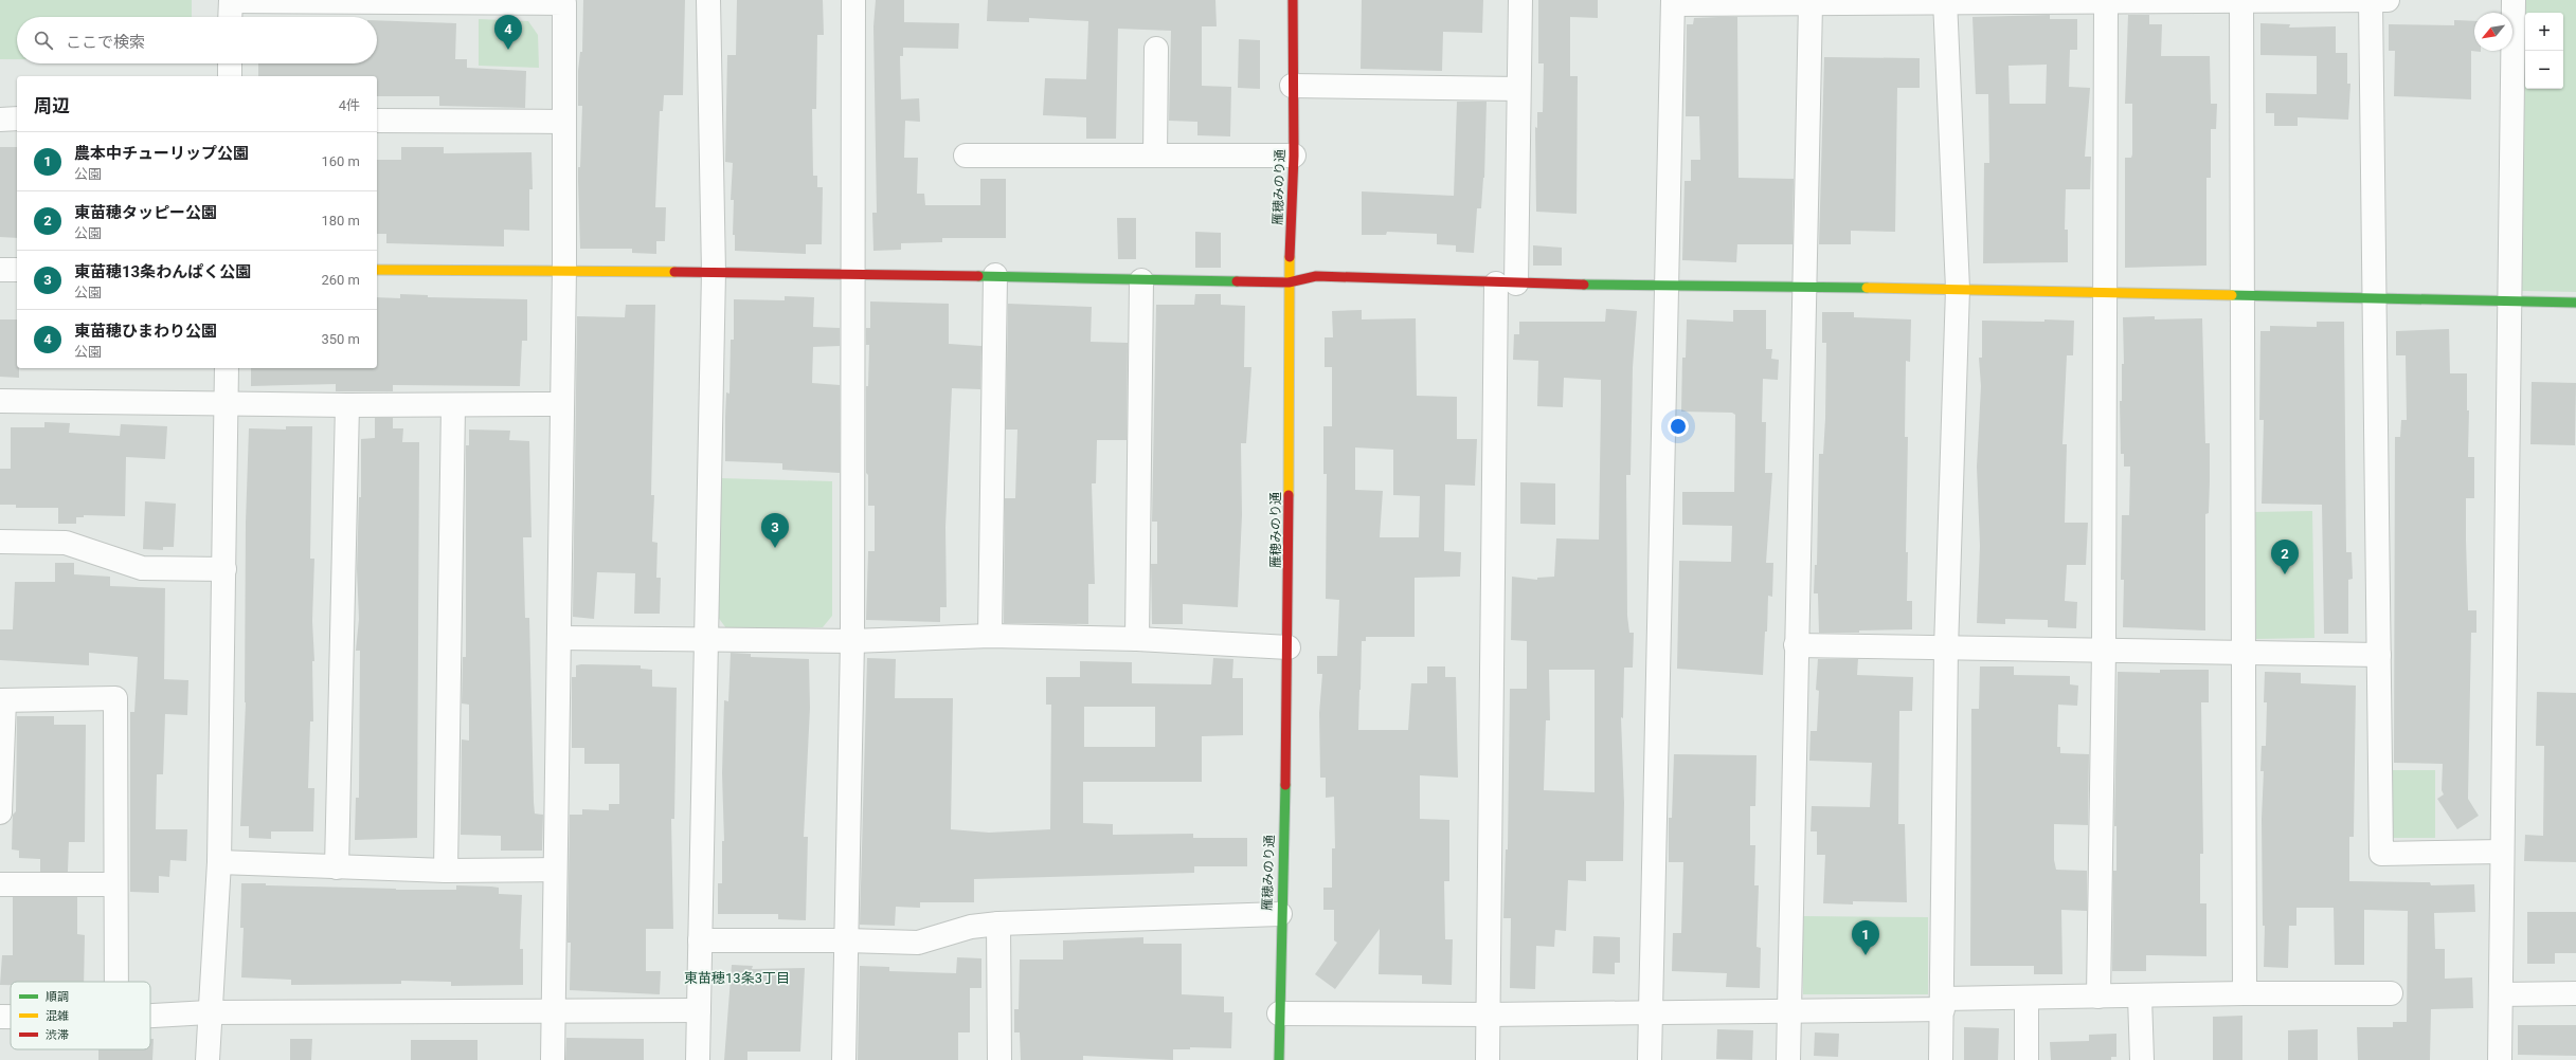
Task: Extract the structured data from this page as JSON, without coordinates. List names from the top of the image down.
{
  "streets": {
    "street": ["雁穂みのり通"]
  },
  "districts": ["東苗穂13条3丁目"],
  "legend": ["順調", "混雑", "渋滞"],
  "north": "bottom left",
  "page": {
    "map_buttons": ["+", "−"],
    "pins": [
      "4",
      "3",
      "2",
      "1"
    ],
    "search": "ここで検索",
    "heading": ["周辺", "4件"],
    "list": [
      {
        "mark": "1",
        "name": "農本中チューリップ公園",
        "note": "公園",
        "value": "160 m"
      },
      {
        "mark": "2",
        "name": "東苗穂タッピー公園",
        "note": "公園",
        "value": "180 m"
      },
      {
        "mark": "3",
        "name": "東苗穂13条わんぱく公園",
        "note": "公園",
        "value": "260 m"
      },
      {
        "mark": "4",
        "name": "東苗穂ひまわり公園",
        "note": "公園",
        "value": "350 m"
      }
    ]
  }
}
